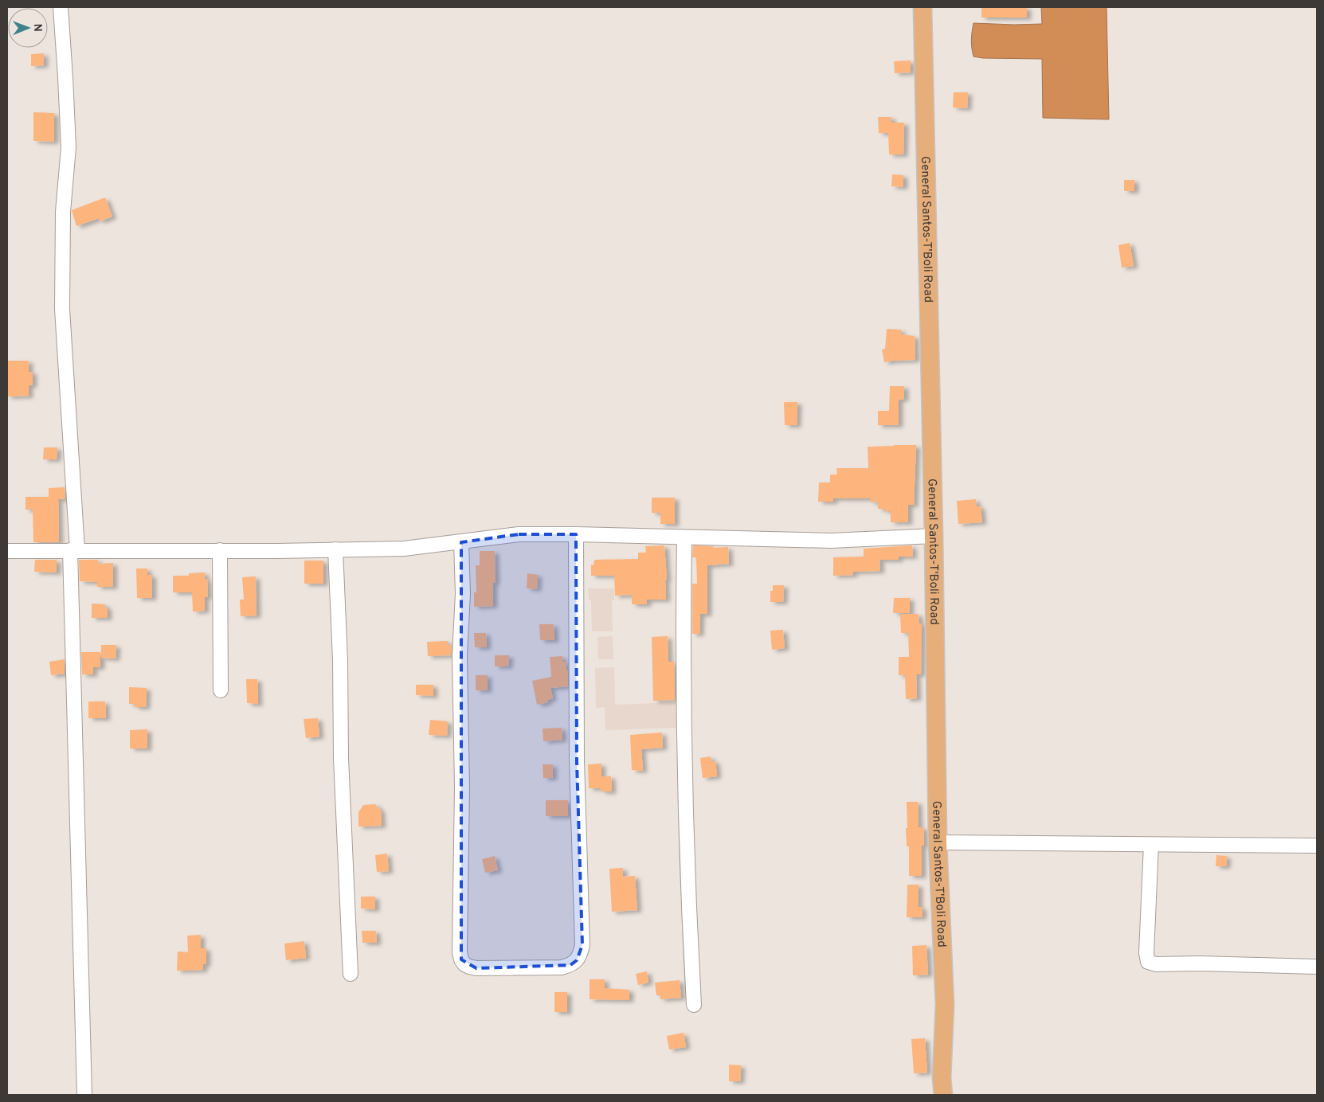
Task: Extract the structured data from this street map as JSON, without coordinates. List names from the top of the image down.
{
  "streets": {
    "main road": ["General Santos-T'Boli Road"]
  },
  "north": "right"
}
